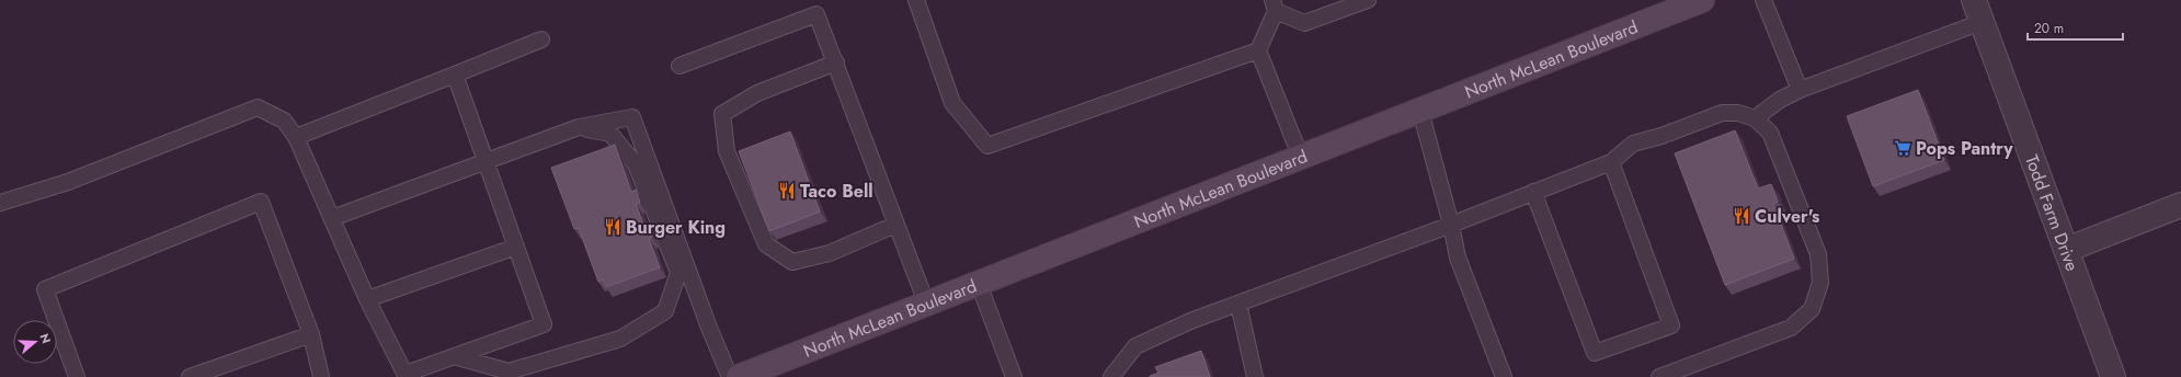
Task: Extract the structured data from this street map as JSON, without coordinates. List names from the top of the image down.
{
  "streets": {
    "main road": ["North McLean Boulevard"],
    "street": ["Todd Farm Drive"]
  },
  "places": {
    "supermarket": ["Pops Pantry"],
    "restaurant": ["Taco Bell", "Culver's", "Burger King"]
  },
  "scale_bar": "20 m",
  "north": "right"
}
